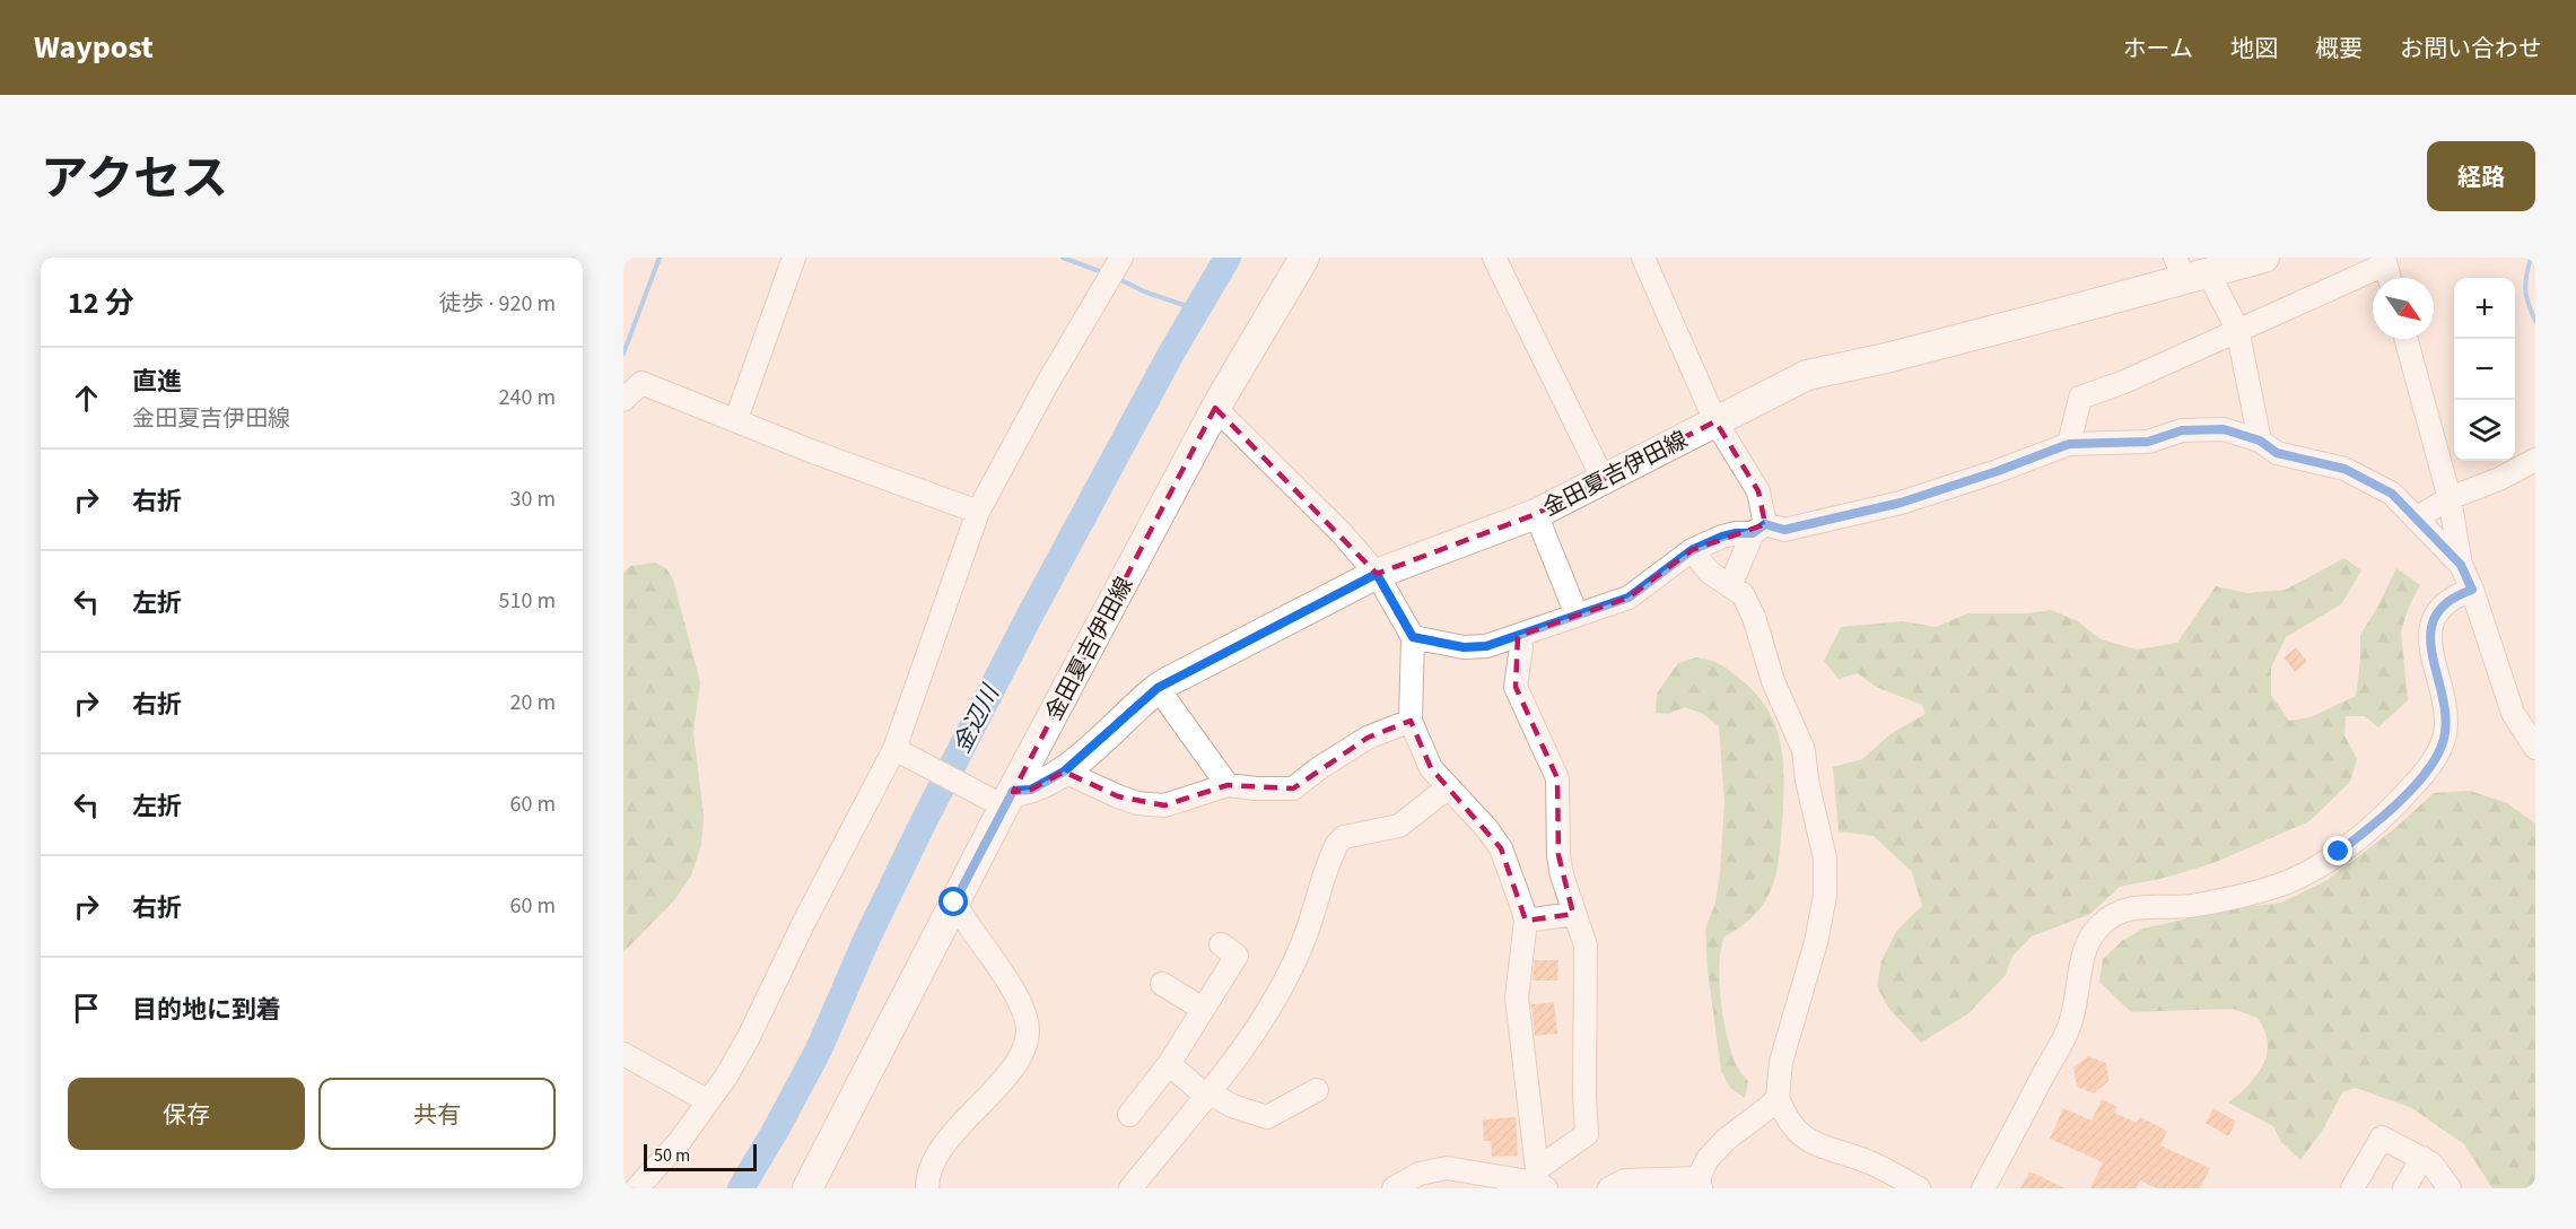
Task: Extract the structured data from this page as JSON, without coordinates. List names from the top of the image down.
{
  "streets": {
    "main road": ["金田夏吉伊田線"]
  },
  "water": ["金辺川"],
  "scale_bar": "50 m",
  "north": "bottom right",
  "page": {
    "header": "Waypost",
    "nav": [
      "ホーム",
      "地図",
      "概要",
      "お問い合わせ"
    ],
    "title": "アクセス",
    "buttons": [
      "経路",
      ["保存", "共有"]
    ],
    "heading": ["12 分", "徒歩 · 920 m"],
    "map_buttons": ["+", "−"],
    "list": [
      ["直進", "金田夏吉伊田線", "240 m"],
      ["右折", "30 m"],
      ["左折", "510 m"],
      ["右折", "20 m"],
      ["左折", "60 m"],
      ["右折", "60 m"],
      "目的地に到着"
    ],
    "scale": "50 m"
  }
}
